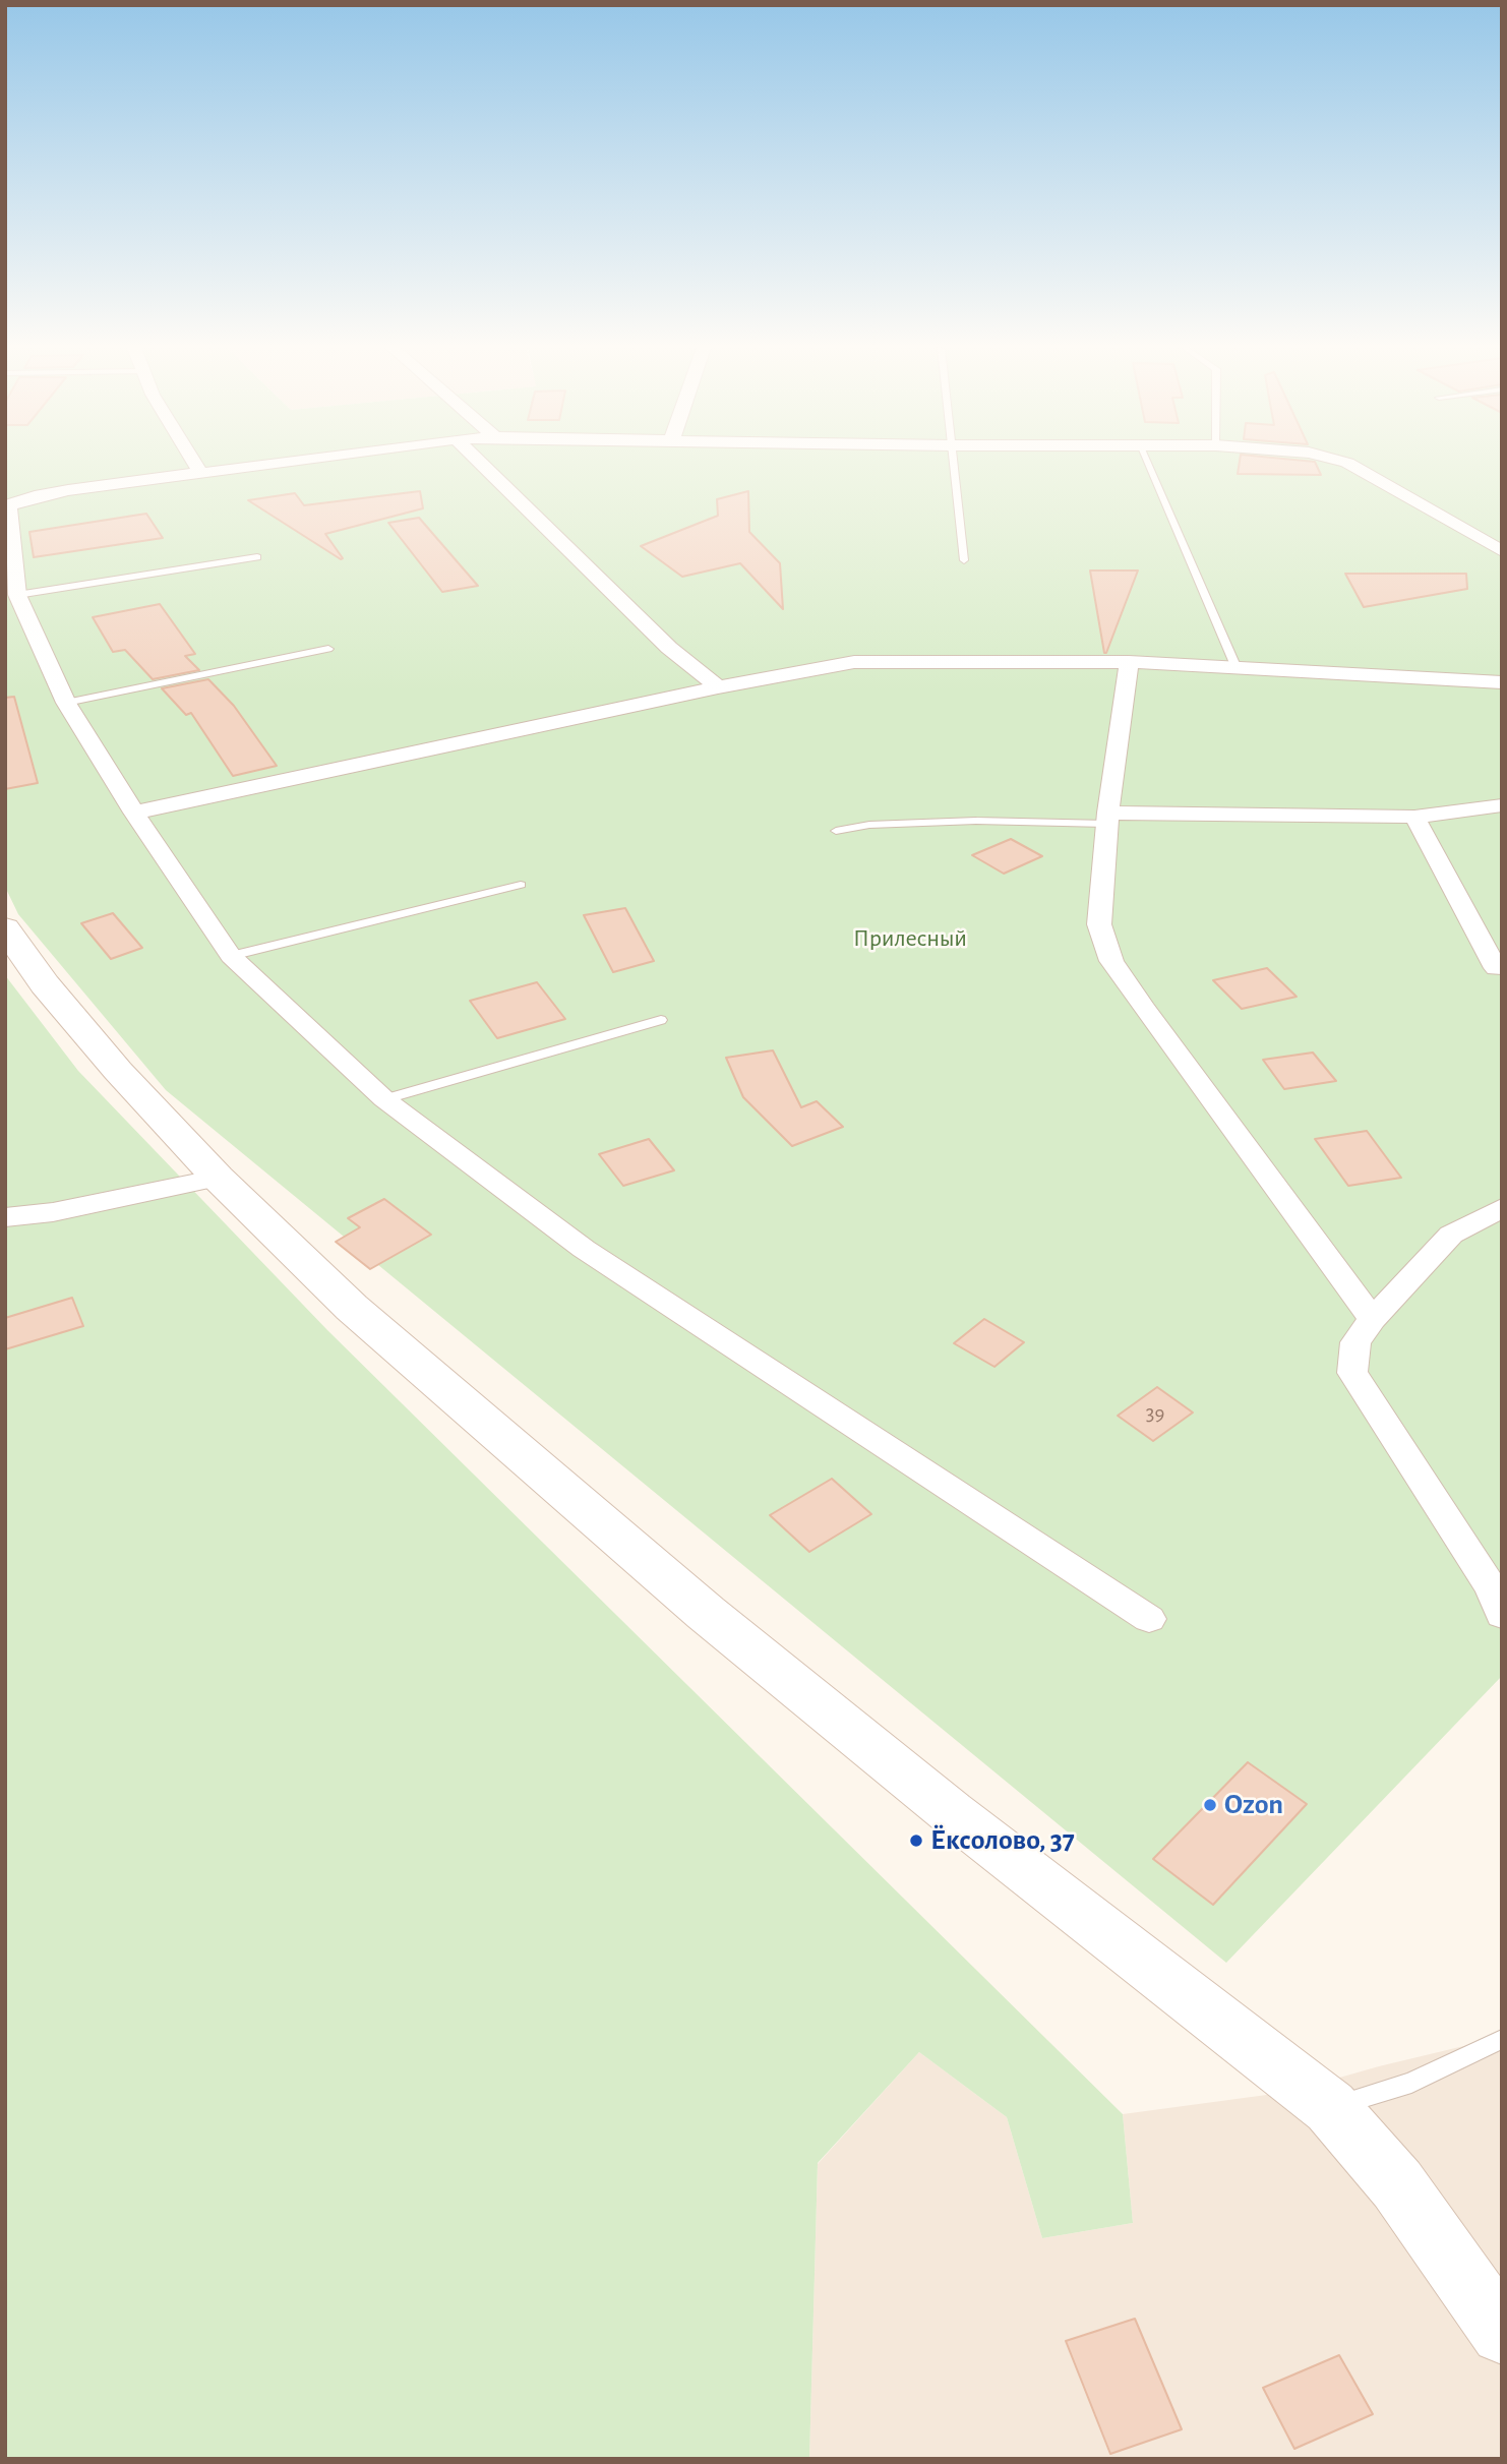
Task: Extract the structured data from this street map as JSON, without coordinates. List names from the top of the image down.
{
  "parks": ["Прилесный"],
  "places": ["Ozon", "Ёксолово, 37"],
  "house_numbers": ["39"]
}
